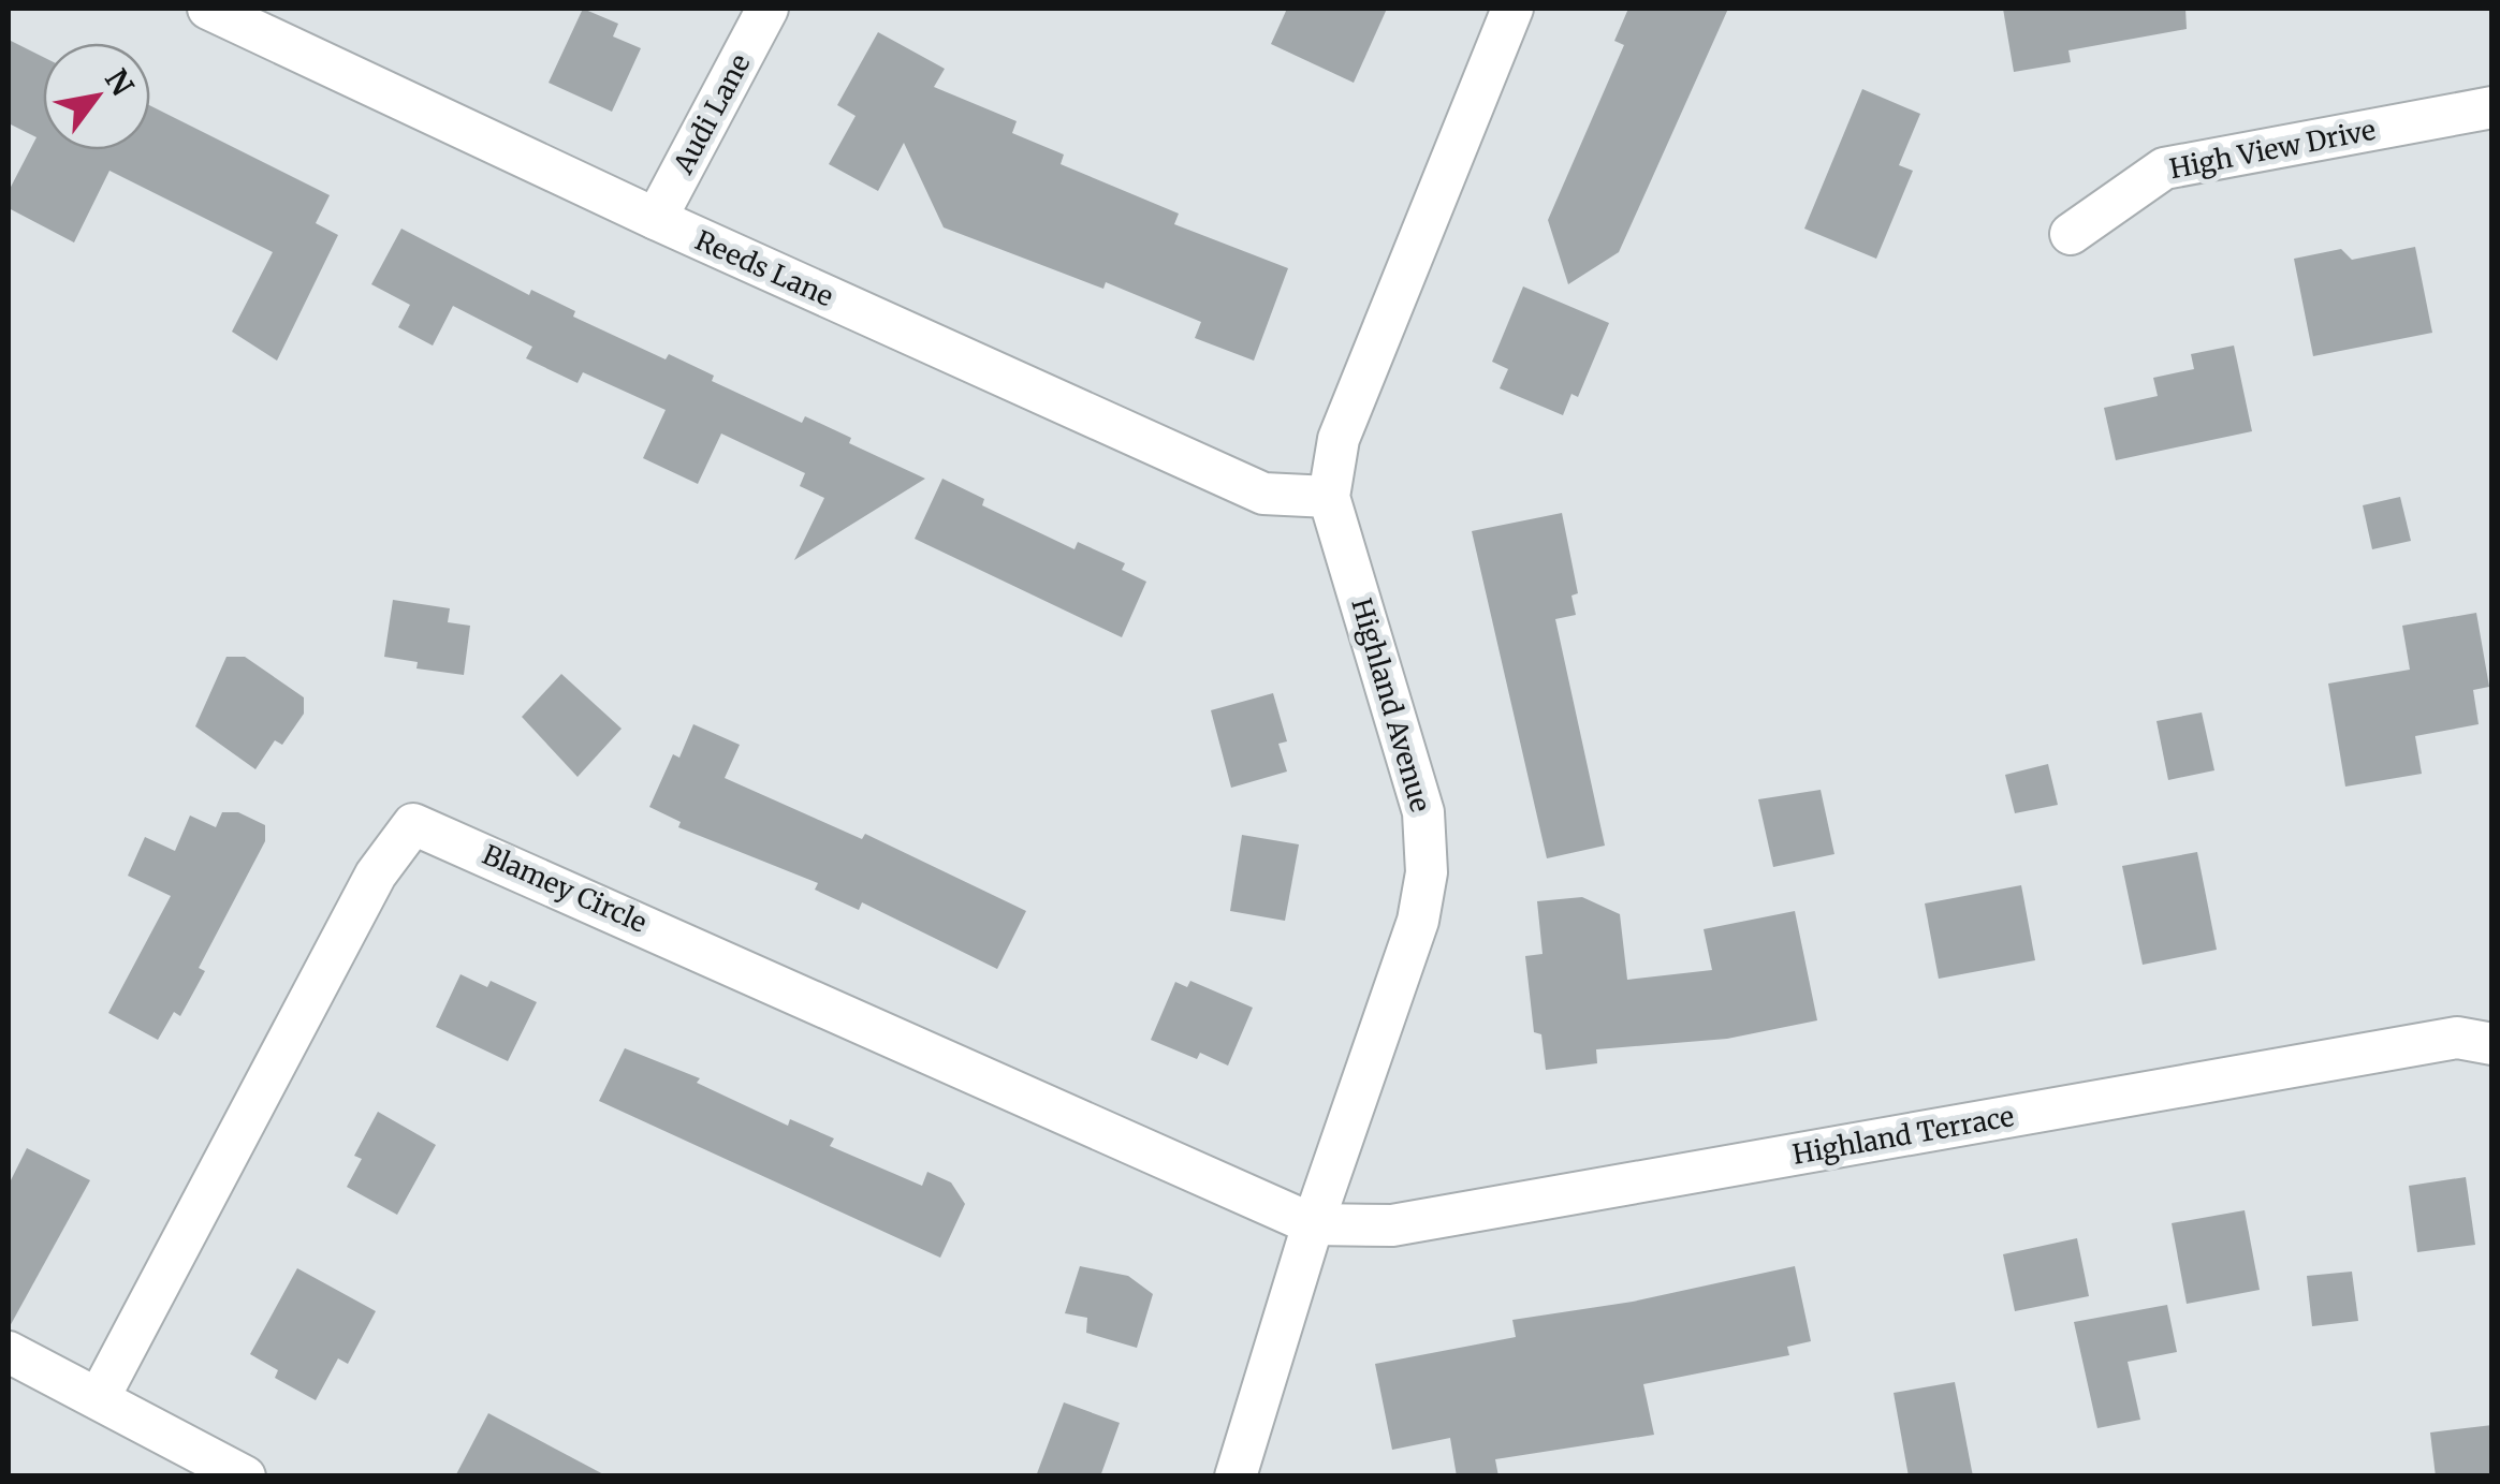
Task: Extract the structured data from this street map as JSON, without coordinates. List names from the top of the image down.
{
  "streets": {
    "street": [
      "Audi Lane",
      "High View Drive",
      "Reeds Lane",
      "Highland Avenue",
      "Blamey Circle",
      "Highland Terrace"
    ]
  },
  "crossings": [
    ["Audi Lane", "Reeds Lane"],
    ["Reeds Lane", "Highland Avenue"],
    ["Highland Avenue", "Blamey Circle"],
    ["Highland Avenue", "Highland Terrace"],
    ["Blamey Circle", "Highland Terrace"]
  ],
  "north": "top right"
}
